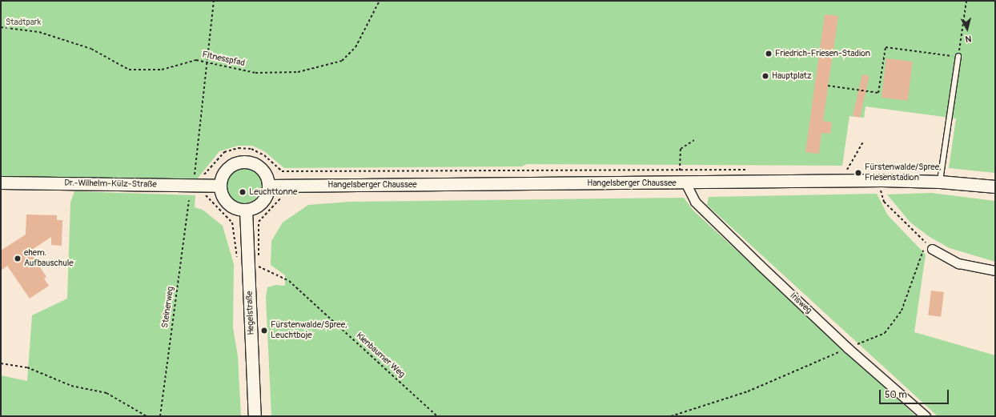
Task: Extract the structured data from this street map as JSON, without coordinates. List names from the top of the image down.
{
  "streets": {
    "main road": ["Hangelsberger Chaussee", "Dr.-Wilhelm-Külz-Straße", "Hegelstraße"],
    "street": ["Irisweg"],
    "path": ["Fitnesspfad", "Steinerweg", "Kienbaumer Weg"]
  },
  "crossings": [
    ["Hangelsberger Chaussee", "Dr.-Wilhelm-Külz-Straße"],
    ["Hangelsberger Chaussee", "Irisweg"],
    ["Hangelsberger Chaussee", "Hegelstraße"],
    ["Dr.-Wilhelm-Külz-Straße", "Hegelstraße"],
    ["Dr.-Wilhelm-Külz-Straße", "Kienbaumer Weg"],
    ["Hegelstraße", "Kienbaumer Weg"]
  ],
  "parks": ["Stadtpark"],
  "places": [
    "Friedrich-Friesen-Stadion",
    "Hauptplatz",
    "Fürstenwalde/Spree, Friesenstadion",
    "Leuchttonne",
    "ehem. Aufbauschule",
    "Fürstenwalde/Spree, Leuchtboje"
  ],
  "scale_bar": "50 m",
  "north": "bottom"
}
